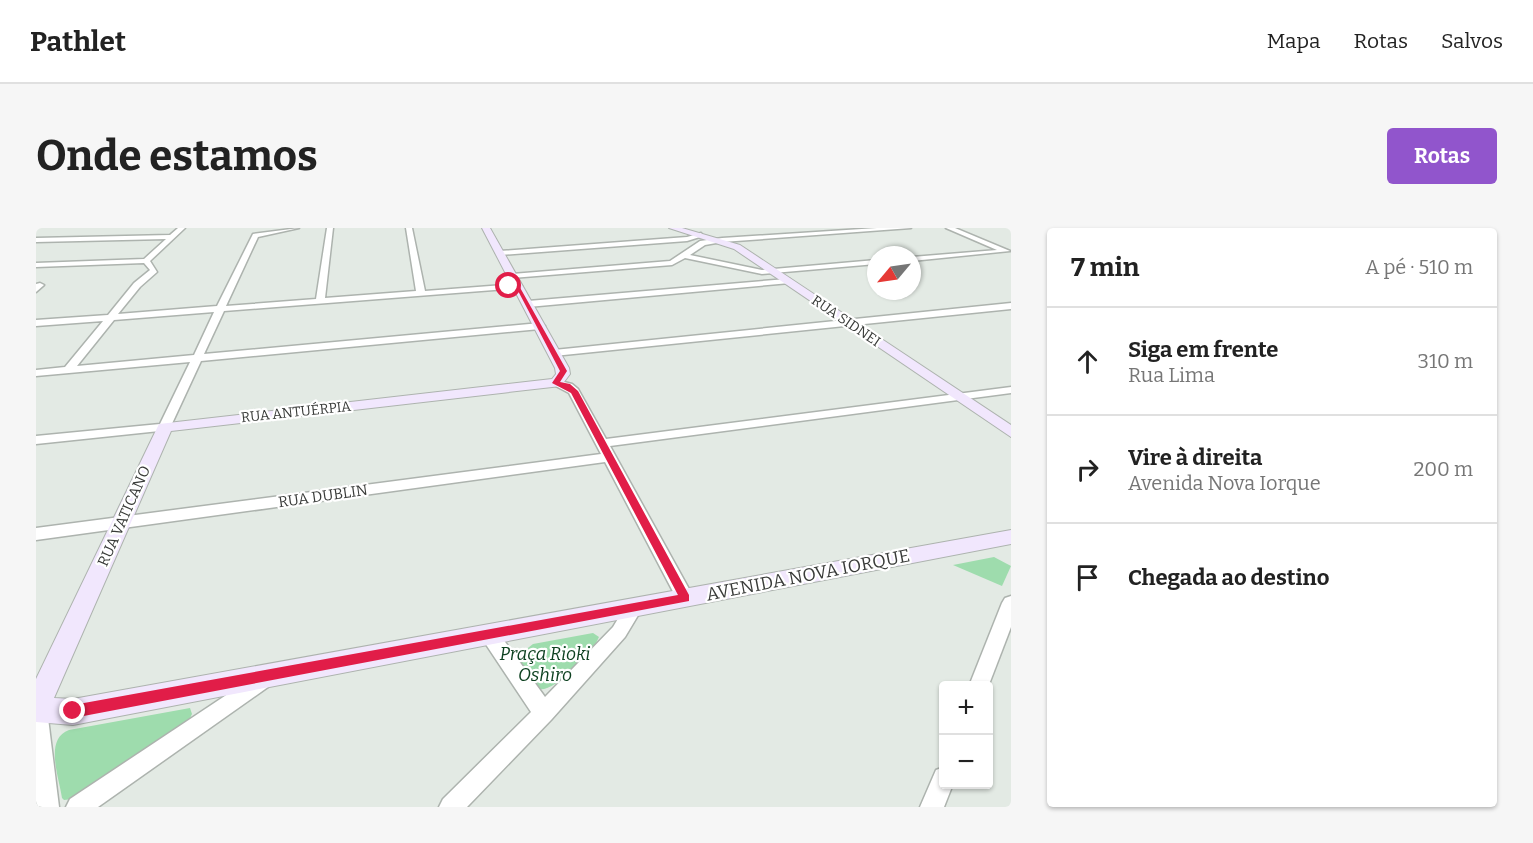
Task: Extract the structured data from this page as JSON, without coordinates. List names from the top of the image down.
{
  "streets": {
    "main road": [
      "RUA SIDNEI",
      "RUA ANTUÉRPIA",
      "RUA VATICANO",
      "AVENIDA NOVA IORQUE"
    ],
    "street": ["RUA DUBLIN"]
  },
  "crossings": [
    ["RUA ANTUÉRPIA", "RUA VATICANO"],
    ["RUA DUBLIN", "RUA VATICANO"],
    ["RUA VATICANO", "AVENIDA NOVA IORQUE"]
  ],
  "parks": ["Praça Rioki Oshiro"],
  "north": "bottom left",
  "page": {
    "header": "Pathlet",
    "nav": ["Mapa", "Rotas", "Salvos"],
    "buttons": "Rotas",
    "title": "Onde estamos",
    "heading": ["7 min", "A pé · 510 m"],
    "list": [
      ["Siga em frente", "Rua Lima", "310 m"],
      ["Vire à direita", "Avenida Nova Iorque", "200 m"],
      "Chegada ao destino"
    ],
    "map_buttons": ["+", "−"]
  }
}
